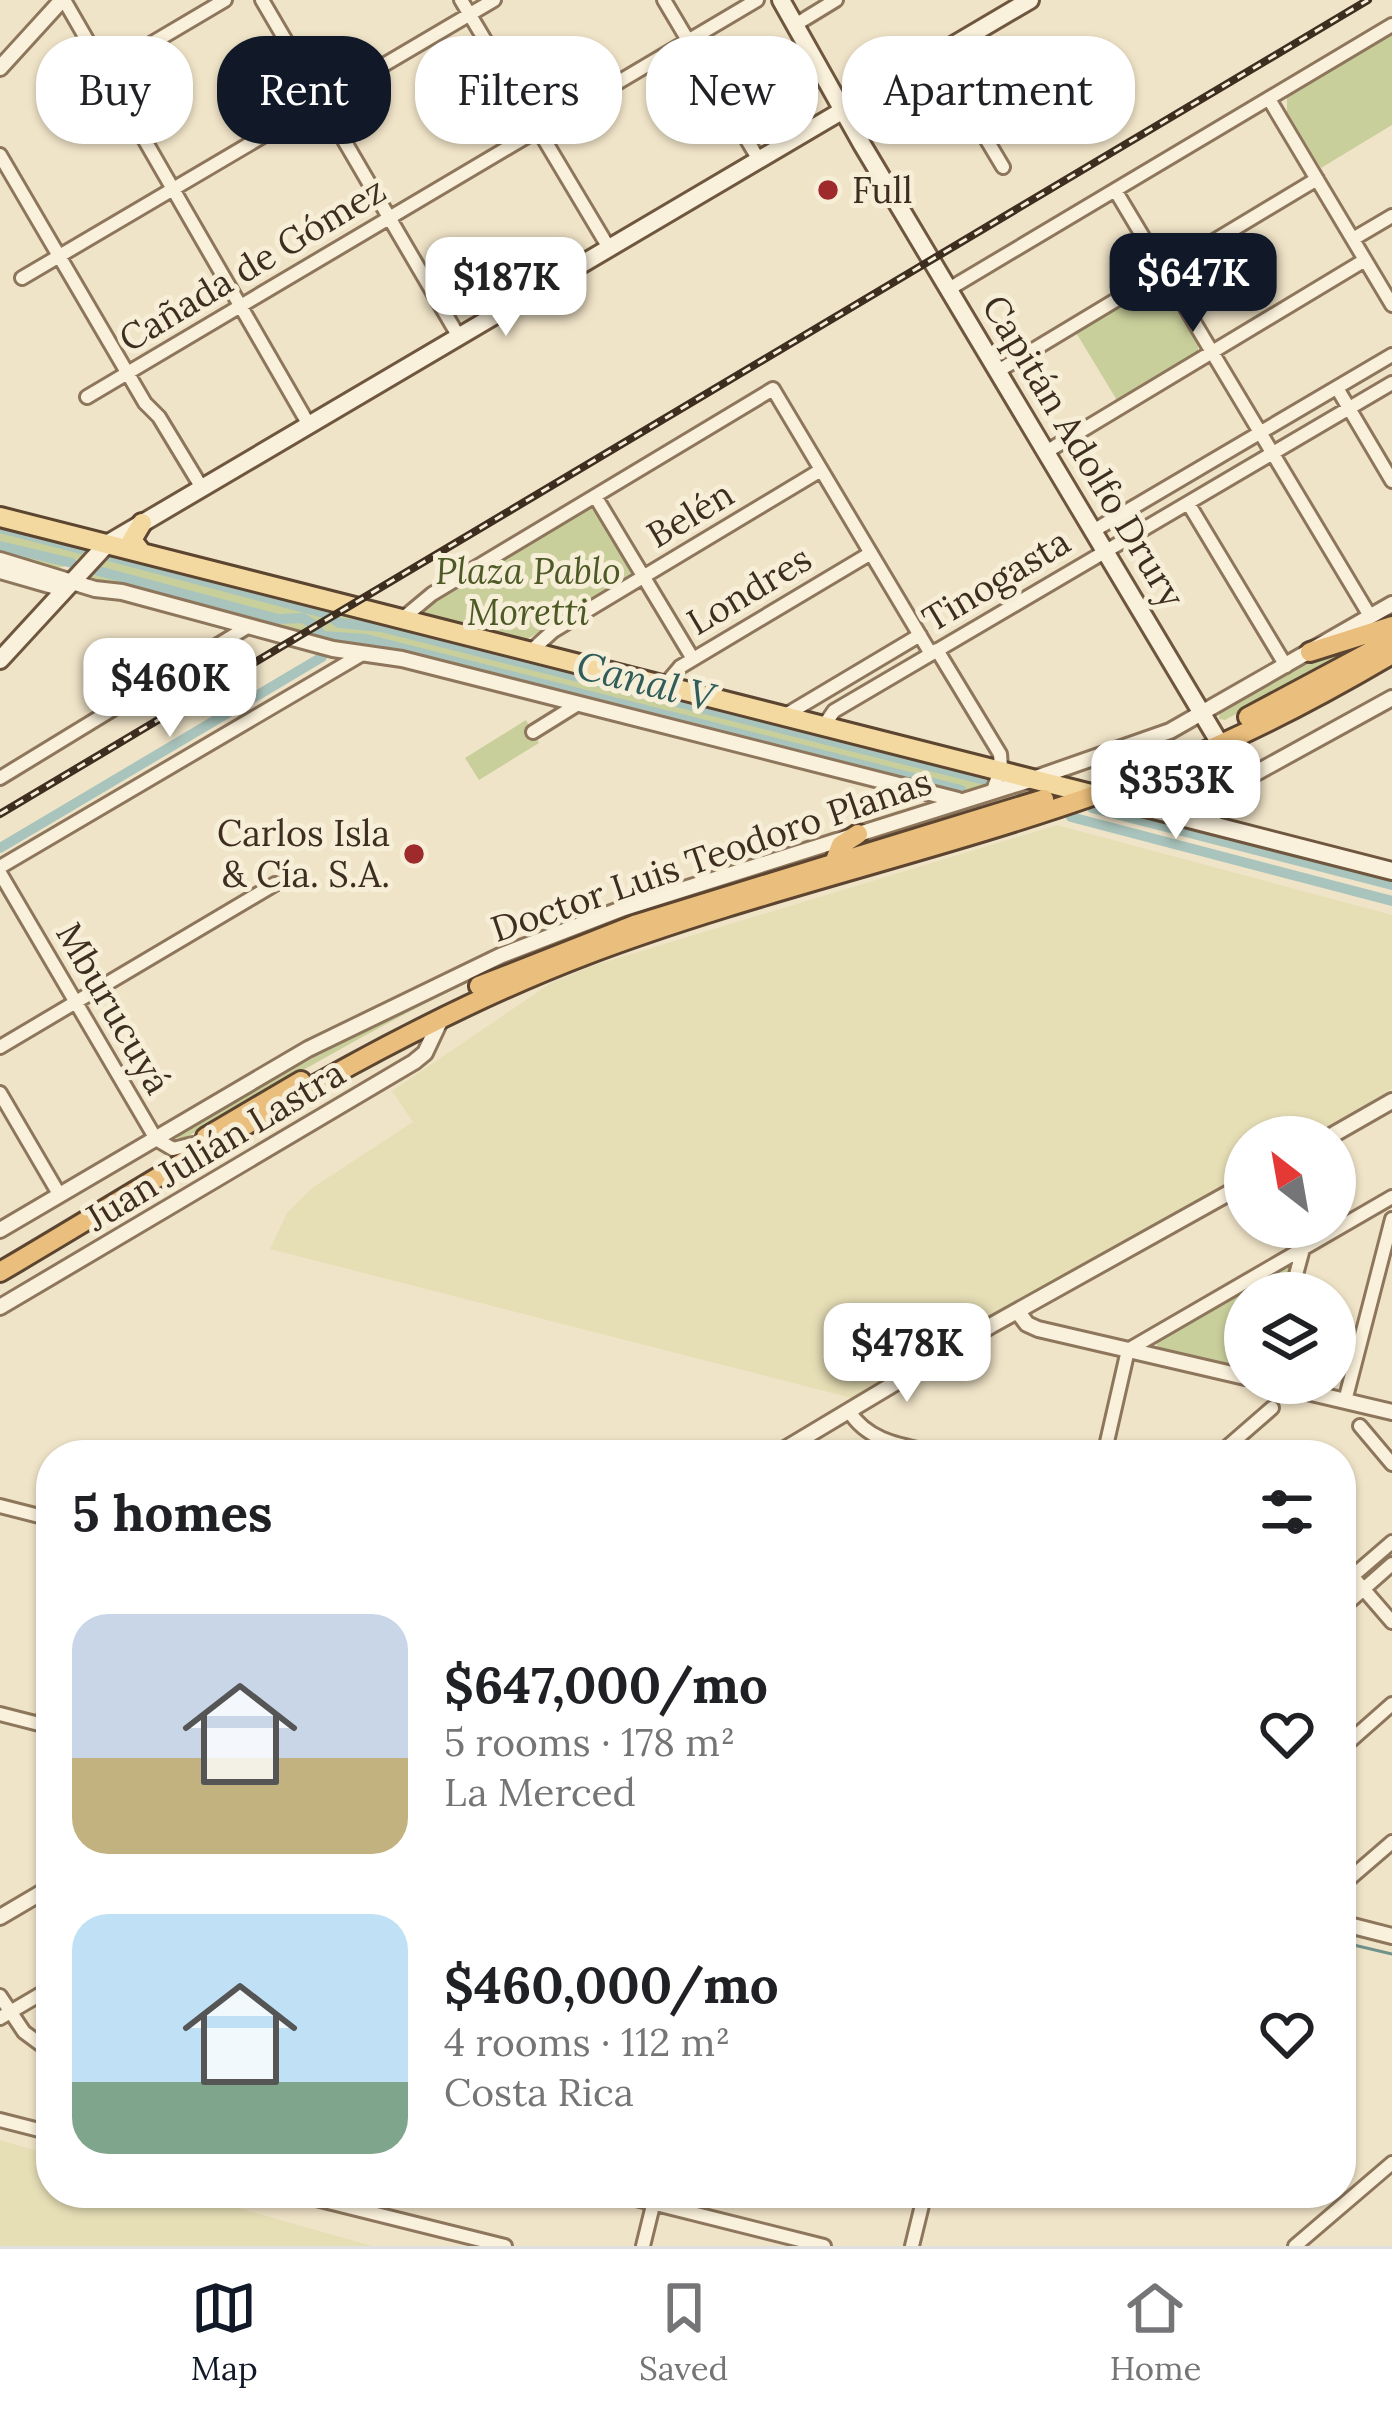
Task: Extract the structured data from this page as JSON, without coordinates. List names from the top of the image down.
{
  "streets": {
    "main road": ["Capitán Adolfo Drury"],
    "street": [
      "Cañada de Gómez",
      "Belén",
      "Tinogasta",
      "Londres",
      "Doctor Luis Teodoro Planas",
      "Mburucuyá",
      "Juan Julián Lastra"
    ]
  },
  "crossings": [
    ["Capitán Adolfo Drury", "Tinogasta"],
    ["Doctor Luis Teodoro Planas", "Mburucuyá"]
  ],
  "water": ["Canal V"],
  "parks": ["Plaza Pablo Moretti"],
  "places": ["Full", "Carlos Isla & Cía. S.A."],
  "north": "top left",
  "page": {
    "chip": [
      "Buy",
      "Rent",
      "Filters",
      "New",
      "Apartment"
    ],
    "price": [
      "$647K",
      "$187K",
      "$460K",
      "$353K",
      "$478K"
    ],
    "heading": "5 homes",
    "list": [
      {
        "name": "$647,000/mo",
        "note": "5 rooms · 178 m² · La Merced"
      },
      {
        "name": "$460,000/mo",
        "note": "4 rooms · 112 m² · Costa Rica"
      }
    ],
    "tabs": ["Map", "Saved", "Home"]
  }
}
